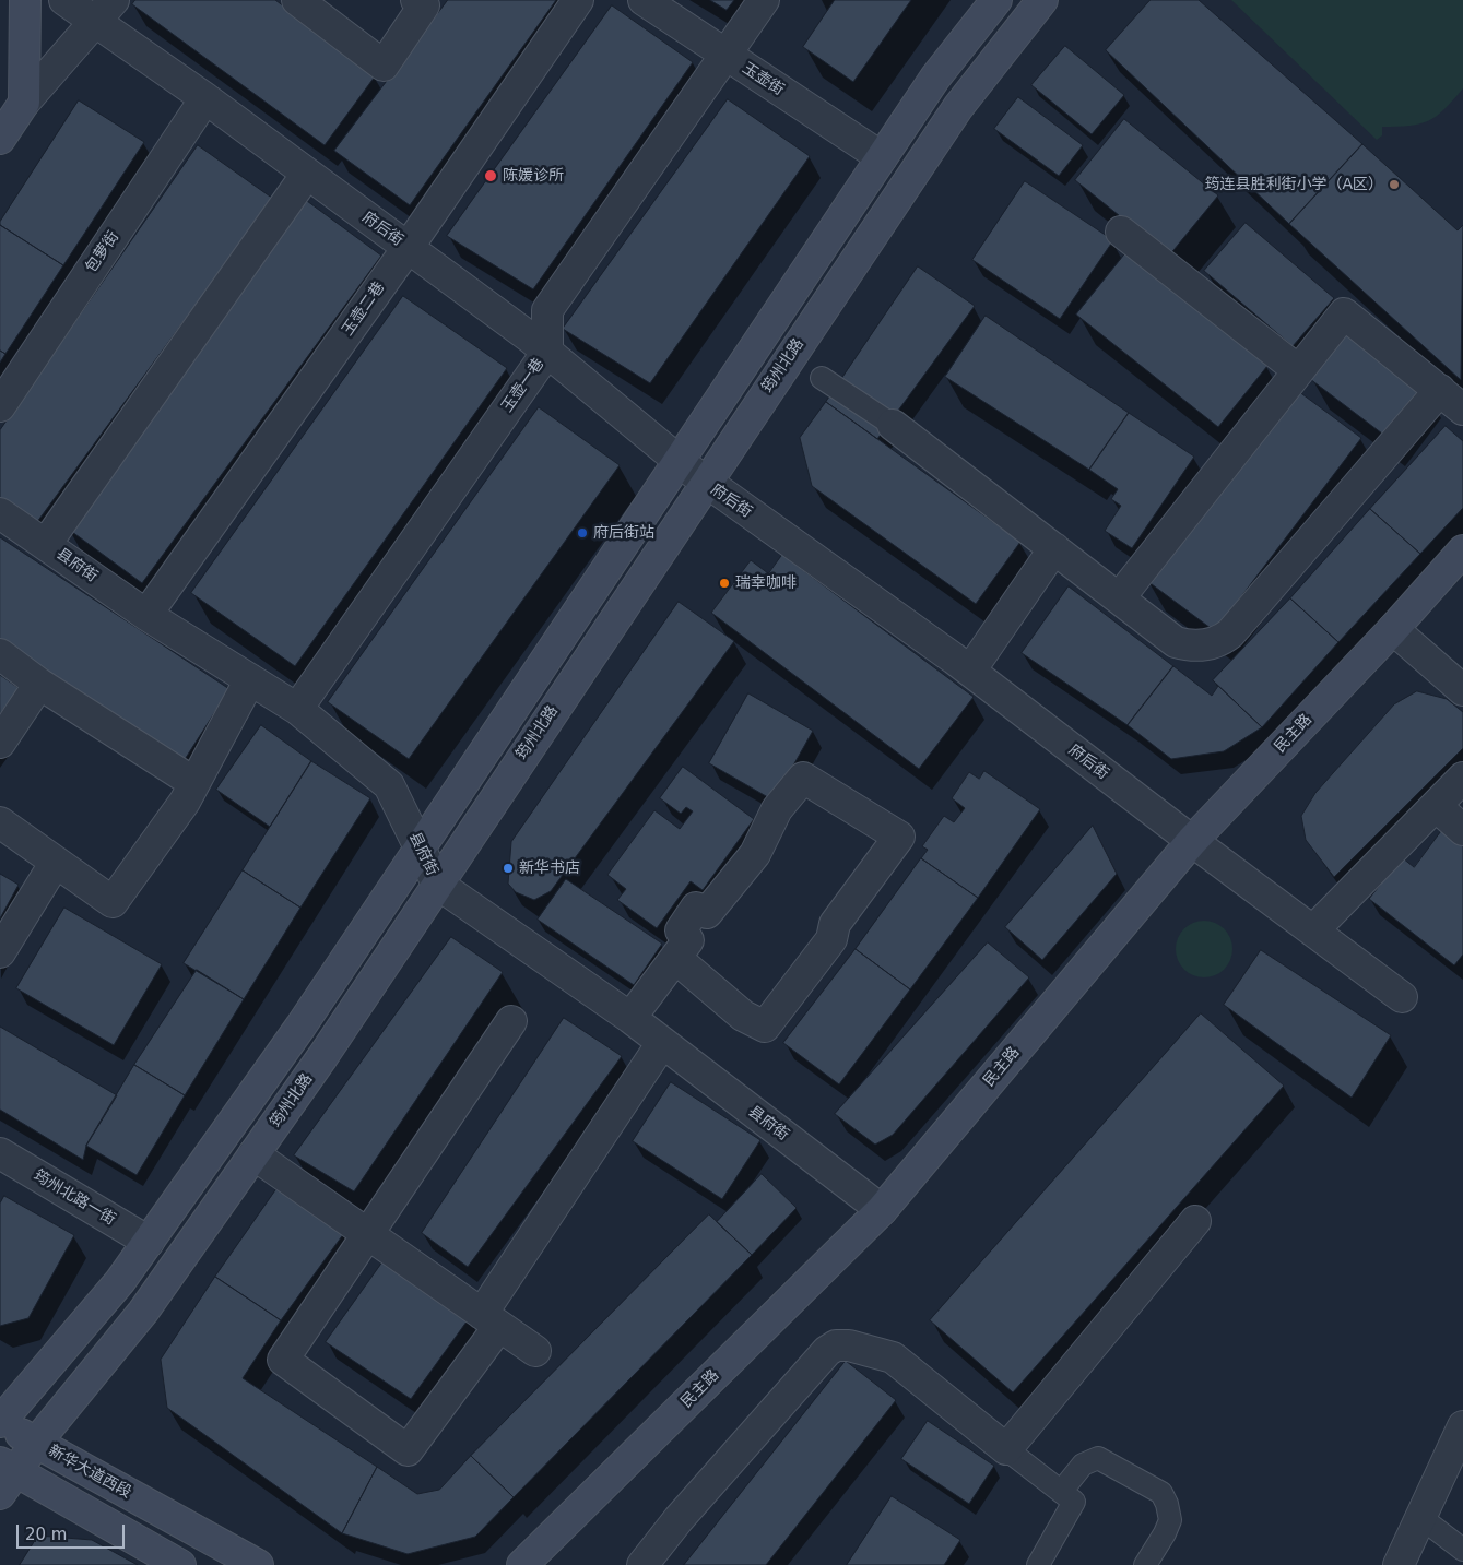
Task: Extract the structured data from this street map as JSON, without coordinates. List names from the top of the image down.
{
  "streets": {
    "main road": ["筠州北路", "民主路", "新华大道西段"],
    "street": [
      "玉壶街",
      "府后街",
      "包萝街",
      "玉壶二巷",
      "玉壶一巷",
      "县府街",
      "筠州北路一街"
    ]
  },
  "crossings": [
    ["玉壶街", "玉壶一巷"],
    ["府后街", "包萝街"],
    ["府后街", "玉壶二巷"],
    ["府后街", "筠州北路"],
    ["府后街", "玉壶一巷"],
    ["府后街", "民主路"],
    ["玉壶二巷", "县府街"],
    ["筠州北路", "县府街"],
    ["筠州北路", "新华大道西段"],
    ["玉壶一巷", "县府街"],
    ["县府街", "民主路"]
  ],
  "places": [
    "陈媛诊所",
    "筠连县胜利街小学（A区）",
    "府后街站",
    "瑞幸咖啡",
    "新华书店"
  ],
  "scale_bar": "20 m"
}
